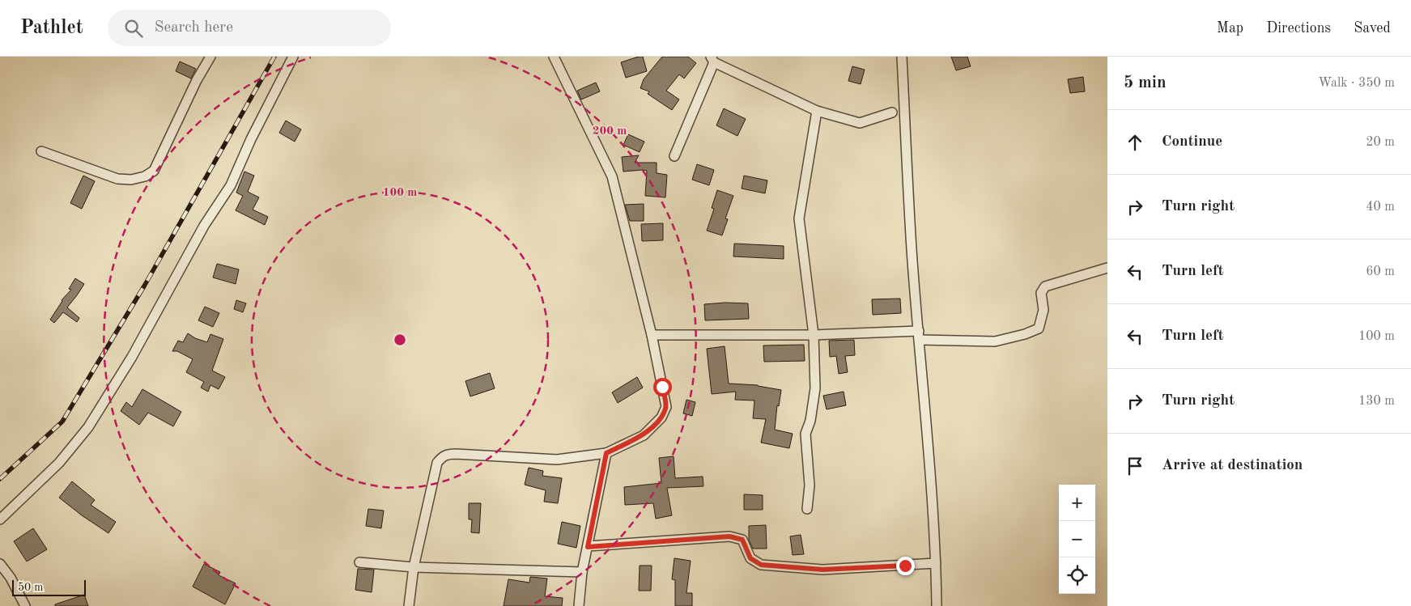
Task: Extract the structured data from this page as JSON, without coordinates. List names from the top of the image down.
{
  "scale_bar": "50 m",
  "page": {
    "header": "Pathlet",
    "search": "Search here",
    "nav": ["Map", "Directions", "Saved"],
    "heading": ["5 min", "Walk · 350 m"],
    "list": [
      ["Continue", "20 m"],
      ["Turn right", "40 m"],
      ["Turn left", "60 m"],
      ["Turn left", "100 m"],
      ["Turn right", "130 m"],
      "Arrive at destination"
    ],
    "map_buttons": ["+", "−"],
    "scale": "50 m"
  },
  "rings": ["200 m", "100 m"]
}
